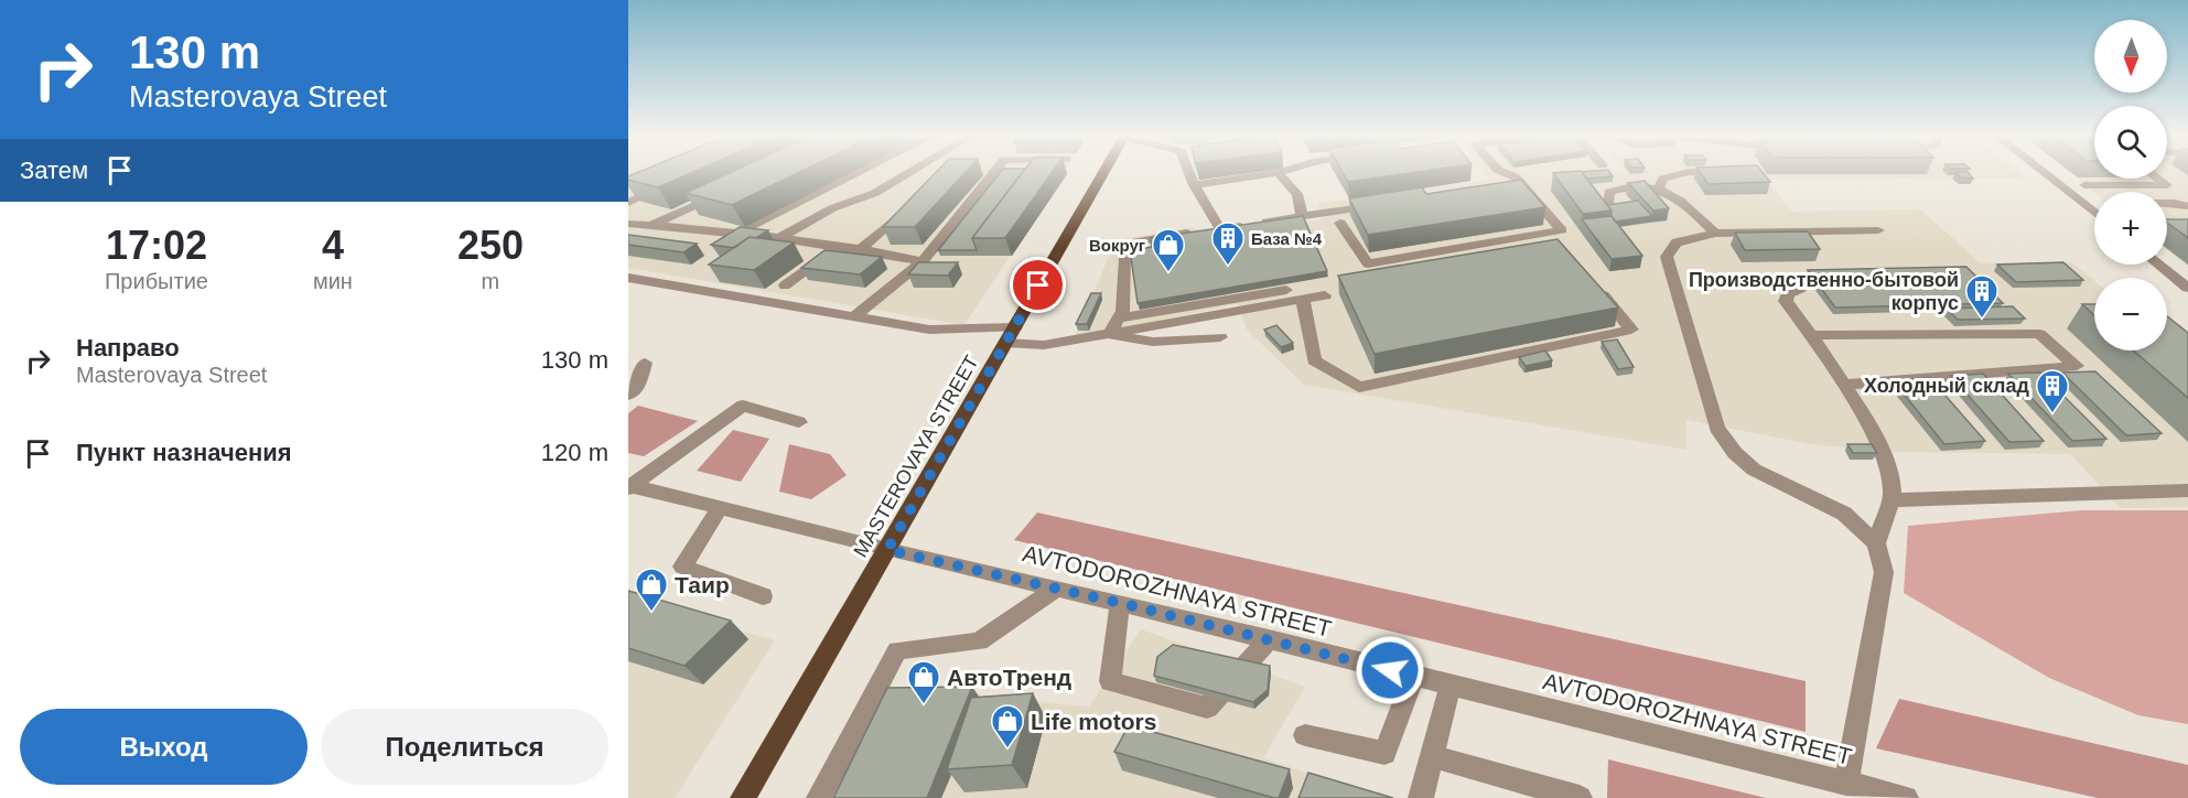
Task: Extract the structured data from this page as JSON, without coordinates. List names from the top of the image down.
{
  "streets": {
    "main road": ["MASTEROVAYA STREET"],
    "street": ["AVTODOROZHNAYA STREET"]
  },
  "crossings": [
    ["MASTEROVAYA STREET", "AVTODOROZHNAYA STREET"]
  ],
  "places": {
    "building": ["База №4", "Производственно-бытовой корпус", "Холодный склад"],
    "shop": [
      "Вокруг",
      "Таир",
      "АвтоТренд",
      "Life motors"
    ]
  },
  "north": "bottom",
  "page": {
    "turn": ["130 m", "Masterovaya Street"],
    "map_buttons": ["+", "−"],
    "then": "Затем",
    "eta": [
      "17:02",
      "Прибытие",
      "4",
      "мин",
      "250",
      "m"
    ],
    "list": [
      {
        "name": "Направо",
        "note": "Masterovaya Street",
        "value": "130 m"
      },
      {
        "name": "Пункт назначения",
        "value": "120 m"
      }
    ],
    "buttons": ["Выход", "Поделиться"]
  }
}
